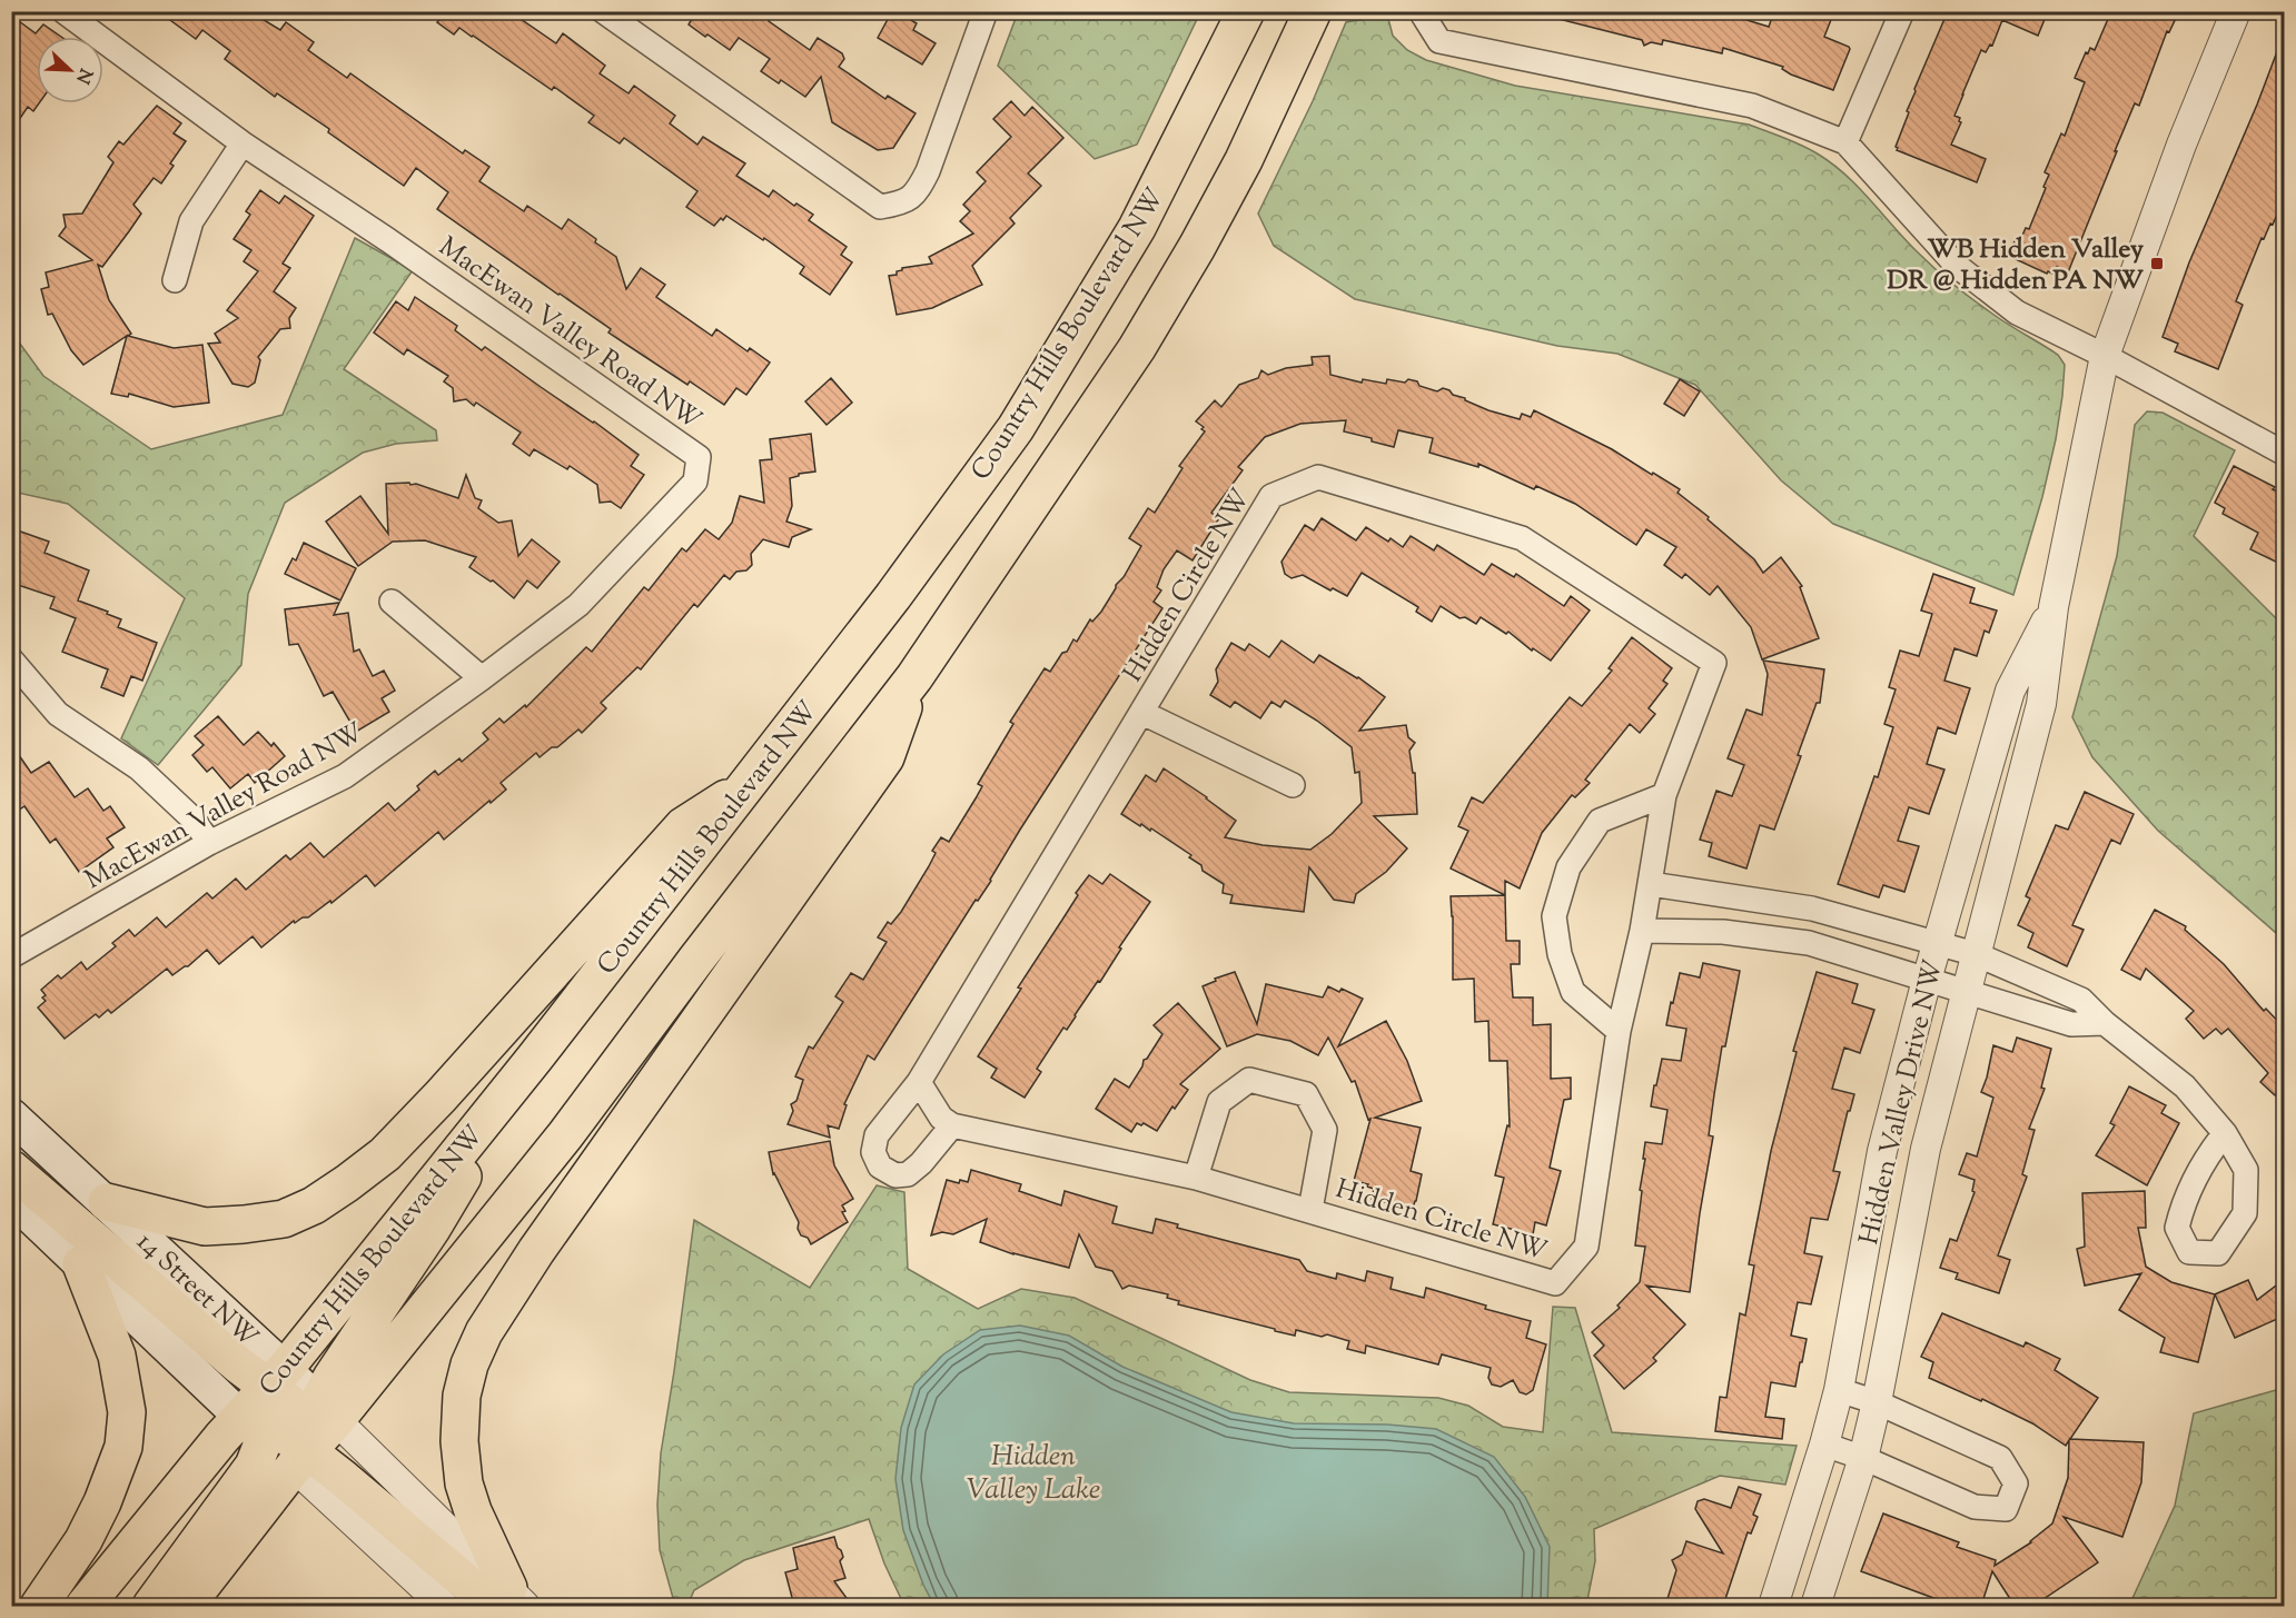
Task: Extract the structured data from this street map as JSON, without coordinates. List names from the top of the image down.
{
  "streets": {
    "main road": ["Country Hills Boulevard NW", "14 Street NW"],
    "street": ["MacEwan Valley Road NW", "Hidden Circle NW", "Hidden Valley Drive NW"]
  },
  "crossings": [
    ["Country Hills Boulevard NW", "14 Street NW"]
  ],
  "water": ["Hidden Valley Lake"],
  "places": {
    "transit": ["WB Hidden Valley DR @ Hidden PA NW"]
  },
  "north": "bottom right"
}
